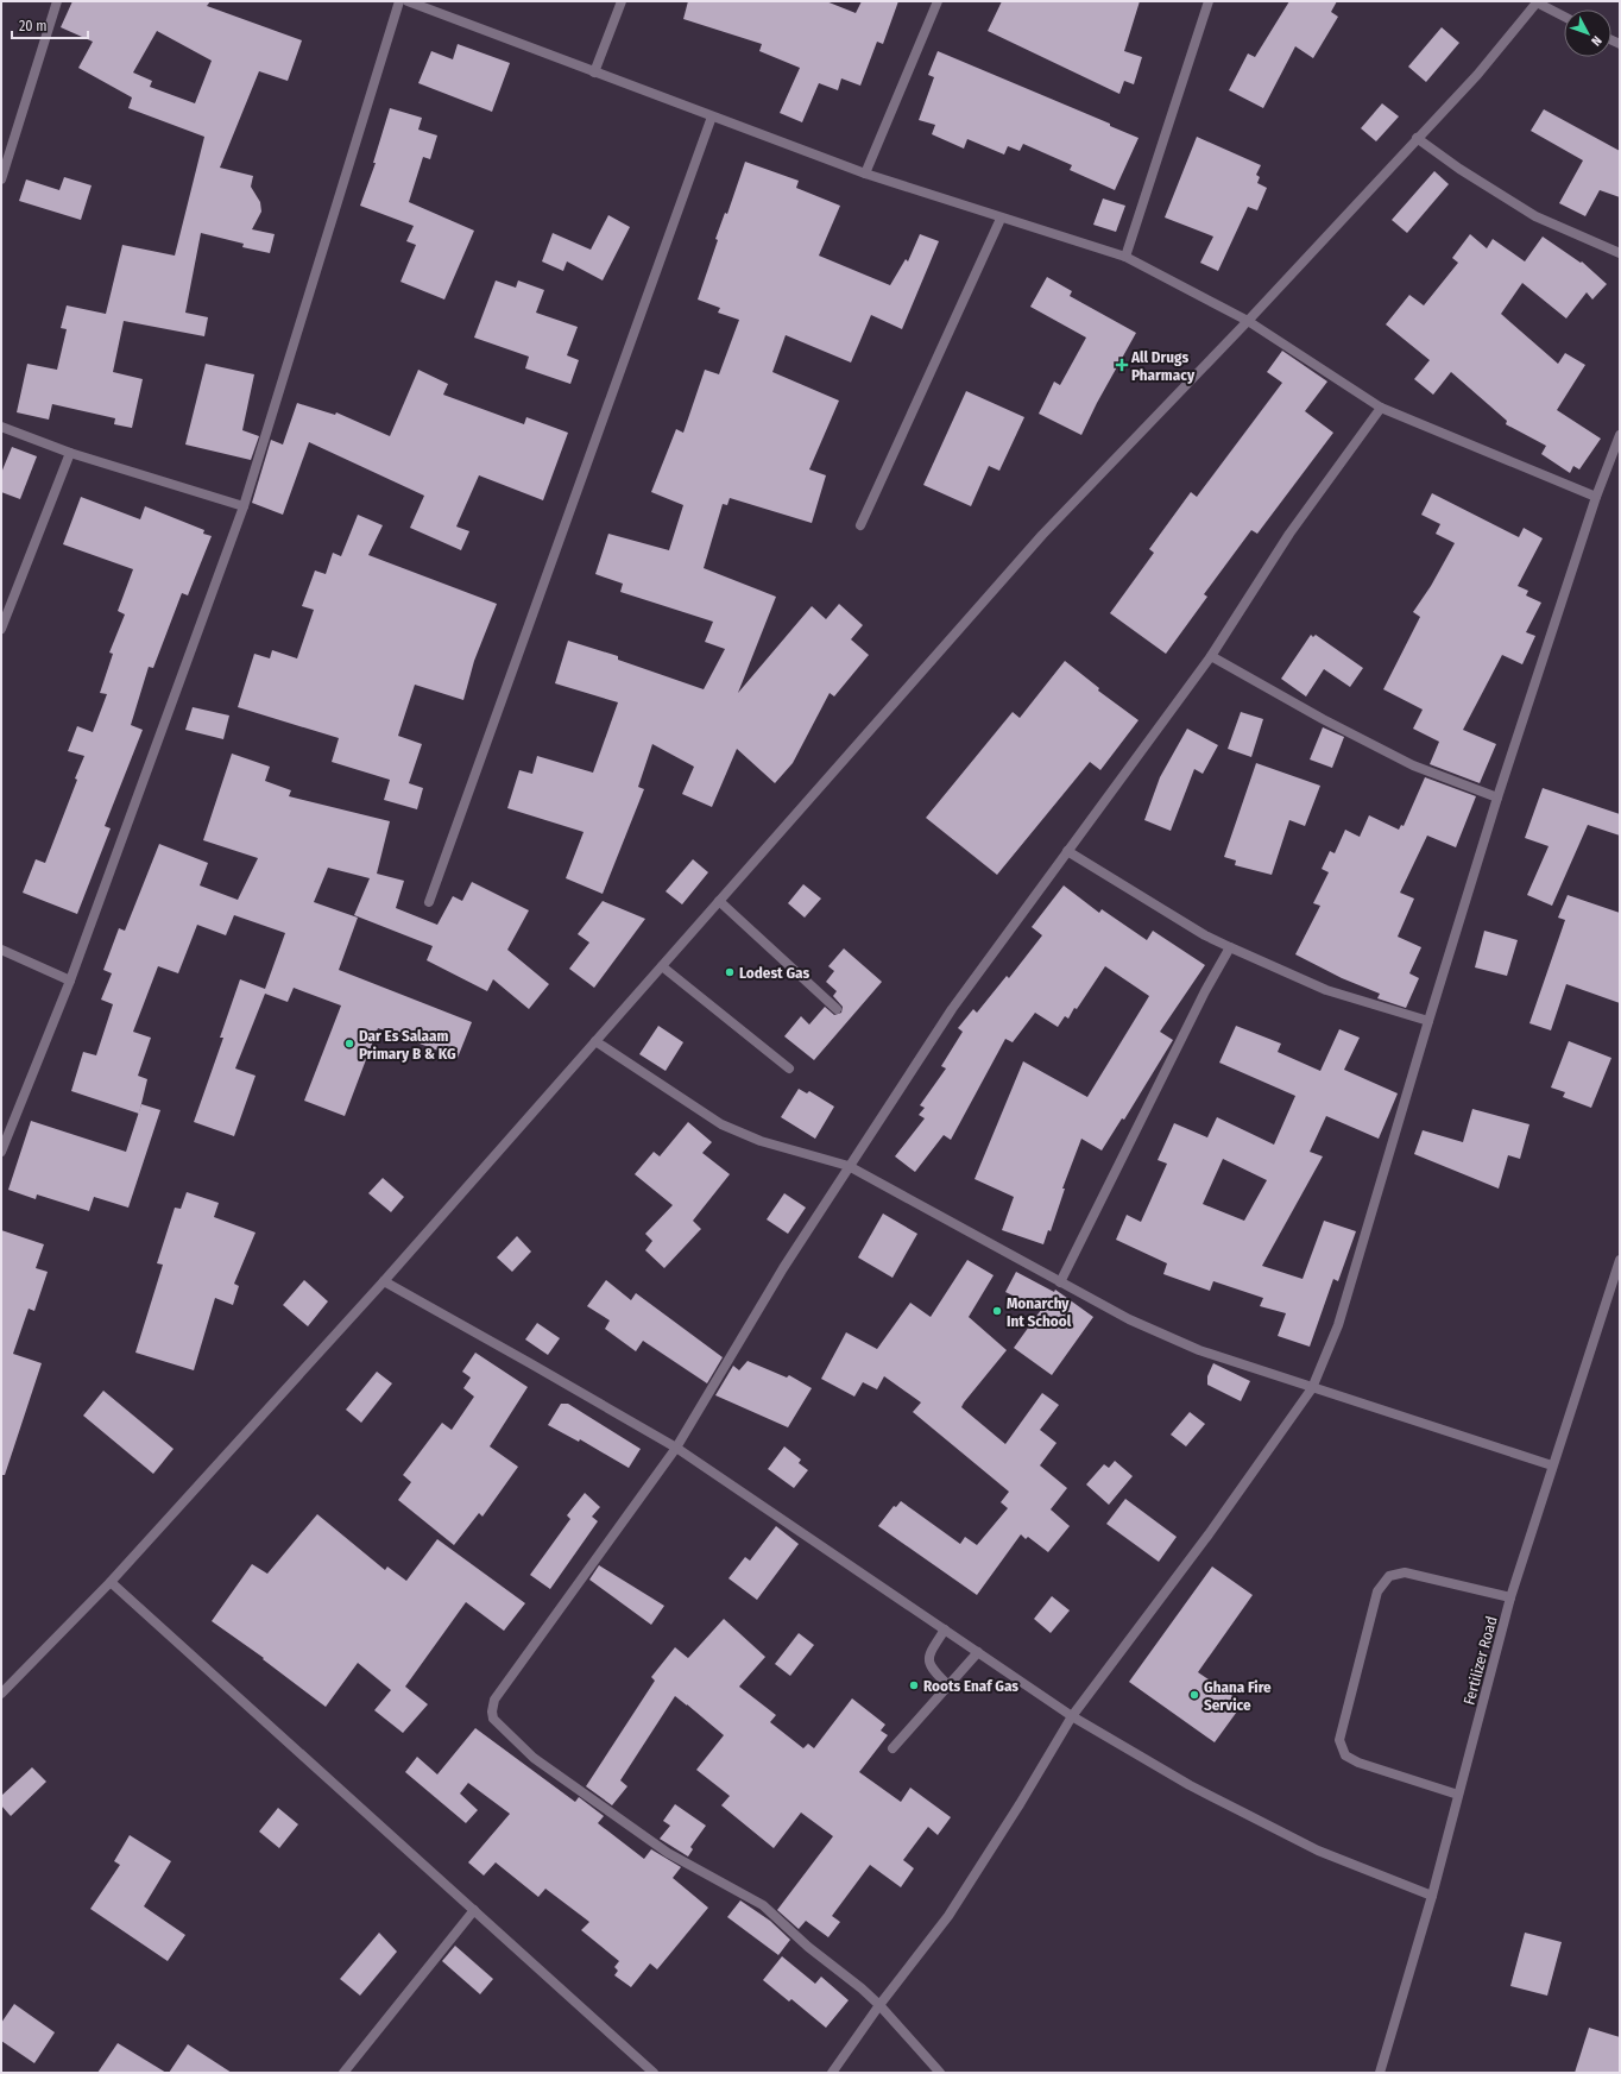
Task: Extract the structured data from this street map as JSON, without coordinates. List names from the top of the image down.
{
  "streets": {
    "street": ["Fertilizer Road"]
  },
  "places": {
    "health": ["All Drugs Pharmacy"],
    "other": [
      "Lodest Gas",
      "Dar Es Salaam Primary B & KG",
      "Monarchy Int School",
      "Roots Enaf Gas",
      "Ghana Fire Service"
    ]
  },
  "scale_bar": "20 m",
  "north": "bottom right"
}
